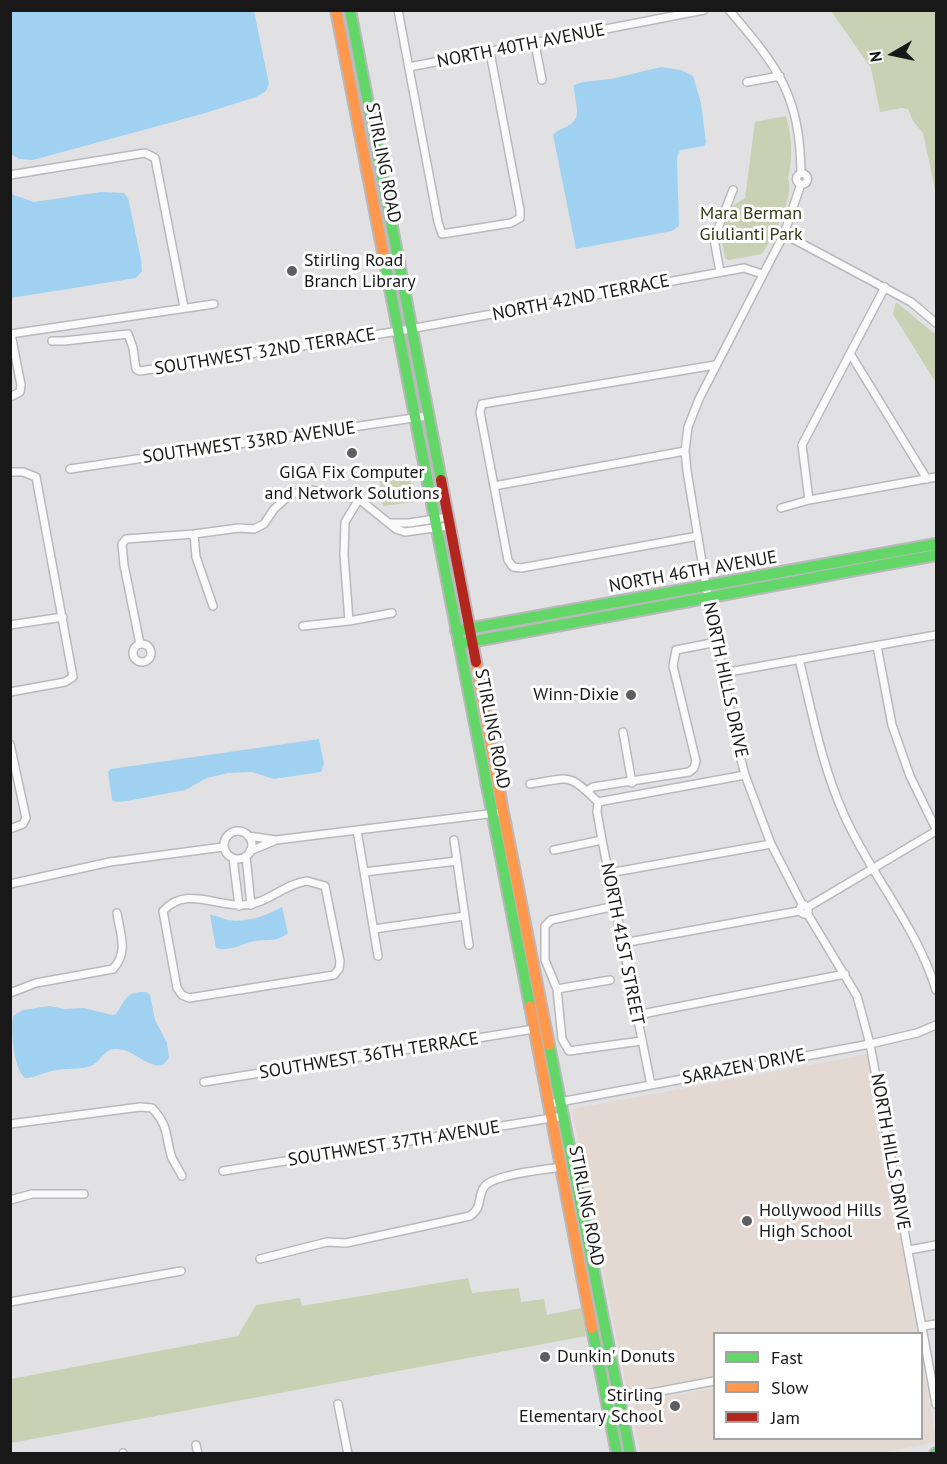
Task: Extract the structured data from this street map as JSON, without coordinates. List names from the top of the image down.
{
  "streets": {
    "main road": ["STIRLING ROAD", "NORTH 46TH AVENUE"],
    "street": [
      "NORTH 40TH AVENUE",
      "NORTH 42ND TERRACE",
      "SOUTHWEST 32ND TERRACE",
      "SOUTHWEST 33RD AVENUE",
      "NORTH HILLS DRIVE",
      "NORTH 41ST STREET",
      "SOUTHWEST 36TH TERRACE",
      "SARAZEN DRIVE",
      "SOUTHWEST 37TH AVENUE"
    ]
  },
  "crossings": [
    ["STIRLING ROAD", "NORTH 42ND TERRACE"],
    ["STIRLING ROAD", "SOUTHWEST 32ND TERRACE"],
    ["STIRLING ROAD", "SOUTHWEST 33RD AVENUE"],
    ["STIRLING ROAD", "NORTH 46TH AVENUE"],
    ["STIRLING ROAD", "SOUTHWEST 36TH TERRACE"],
    ["STIRLING ROAD", "SARAZEN DRIVE"],
    ["STIRLING ROAD", "SOUTHWEST 37TH AVENUE"],
    ["NORTH 42ND TERRACE", "SOUTHWEST 32ND TERRACE"],
    ["NORTH 42ND TERRACE", "NORTH HILLS DRIVE"],
    ["NORTH 46TH AVENUE", "NORTH HILLS DRIVE"],
    ["NORTH HILLS DRIVE", "SARAZEN DRIVE"],
    ["NORTH 41ST STREET", "SARAZEN DRIVE"]
  ],
  "parks": ["Mara Berman Giulianti Park"],
  "places": [
    "Stirling Road Branch Library",
    "GIGA Fix Computer and Network Solutions",
    "Winn-Dixie",
    "Hollywood Hills High School",
    "Dunkin' Donuts",
    "Stirling Elementary School"
  ],
  "legend": ["Fast", "Slow", "Jam"],
  "north": "left"
}
